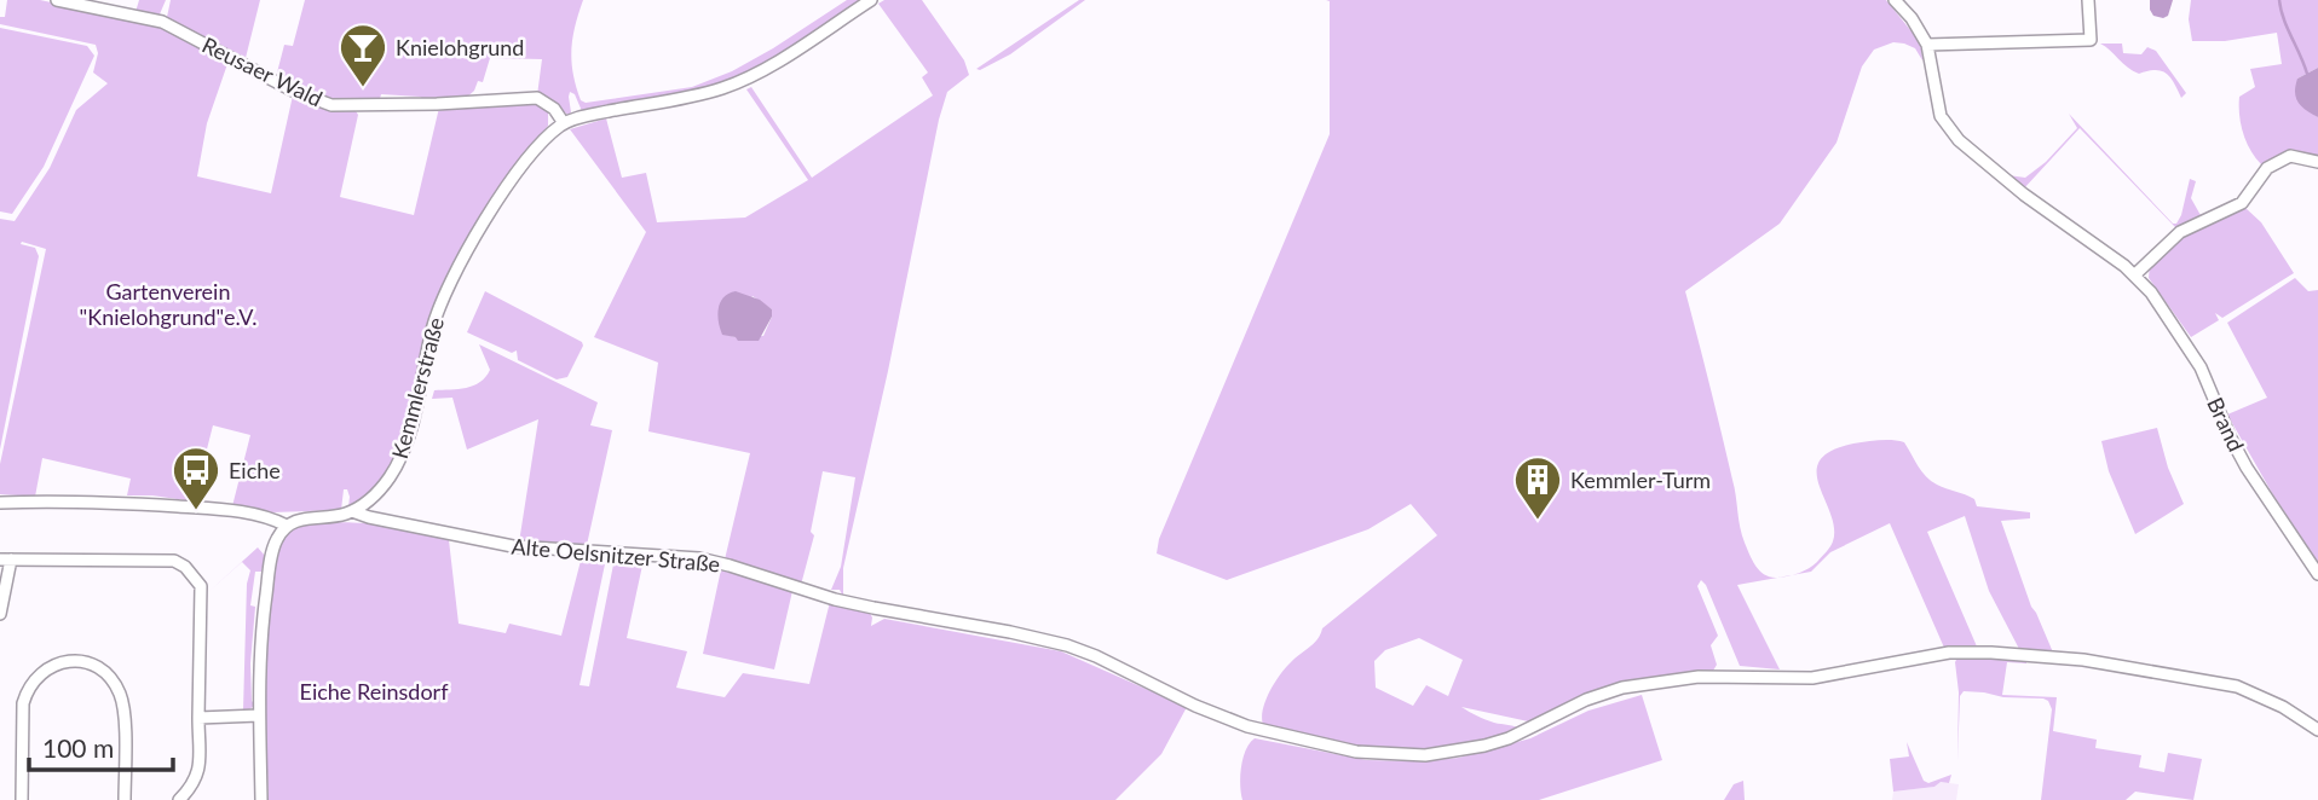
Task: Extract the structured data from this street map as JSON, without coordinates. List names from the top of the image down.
{
  "streets": {
    "street": [
      "Reusaer Wald",
      "Kemmlerstraße",
      "Brand",
      "Alte Oelsnitzer Straße"
    ]
  },
  "crossings": [
    ["Reusaer Wald", "Kemmlerstraße"],
    ["Kemmlerstraße", "Alte Oelsnitzer Straße"]
  ],
  "parks": ["Gartenverein \"Knielohgrund\"e.V.", "Eiche Reinsdorf"],
  "places": {
    "bar": ["Knielohgrund"],
    "bus stop": ["Eiche"],
    "building": ["Kemmler-Turm"]
  },
  "scale_bar": "100 m"
}
